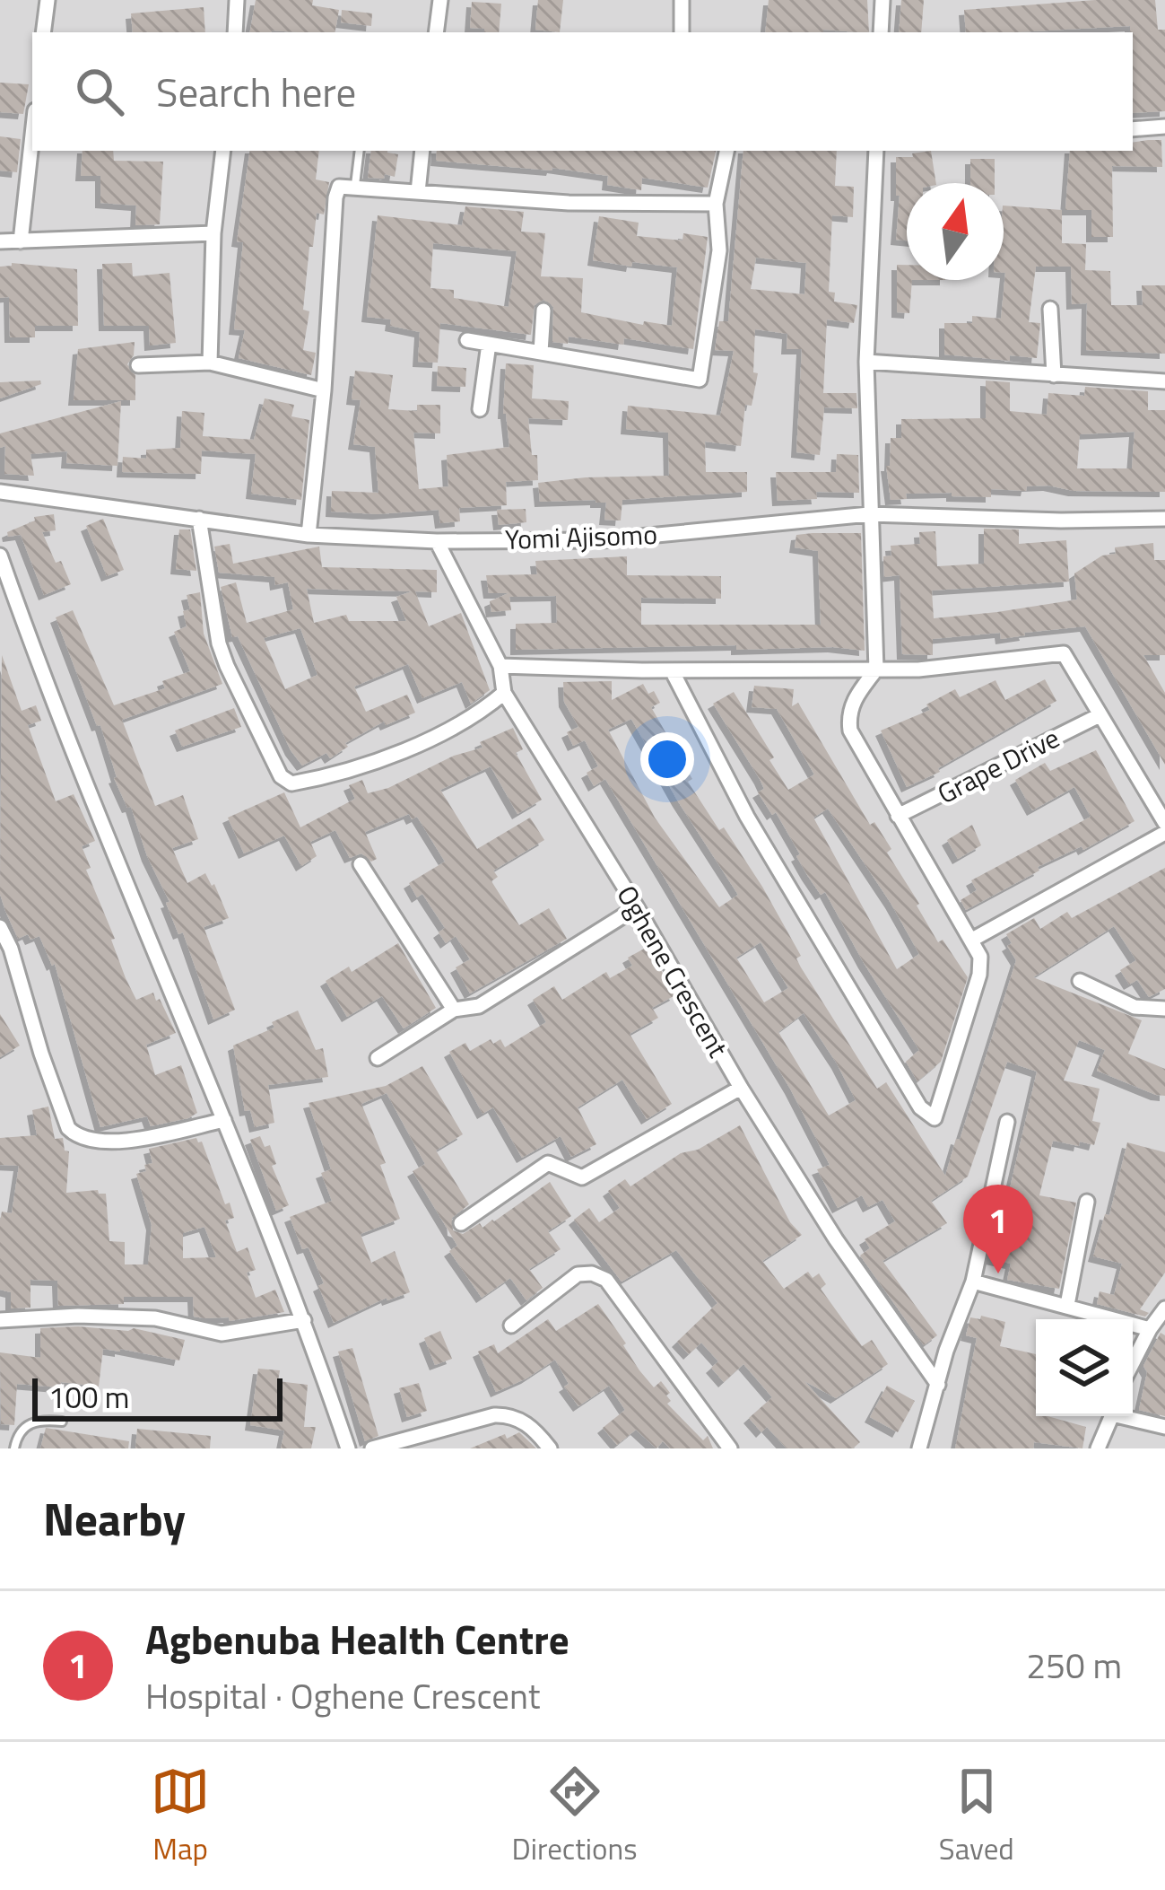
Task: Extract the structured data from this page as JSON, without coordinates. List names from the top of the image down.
{
  "streets": {
    "street": ["Yomi Ajisomo", "Grape Drive", "Oghene Crescent"]
  },
  "crossings": [
    ["Yomi Ajisomo", "Oghene Crescent"]
  ],
  "scale_bar": "100 m",
  "north": "top",
  "page": {
    "search": "Search here",
    "pins": "1",
    "scale": "100 m",
    "heading": "Nearby",
    "list": [
      {
        "mark": "1",
        "name": "Agbenuba Health Centre",
        "note": "Hospital · Oghene Crescent",
        "value": "250 m"
      }
    ],
    "nav": ["Map", "Directions", "Saved"]
  }
}
